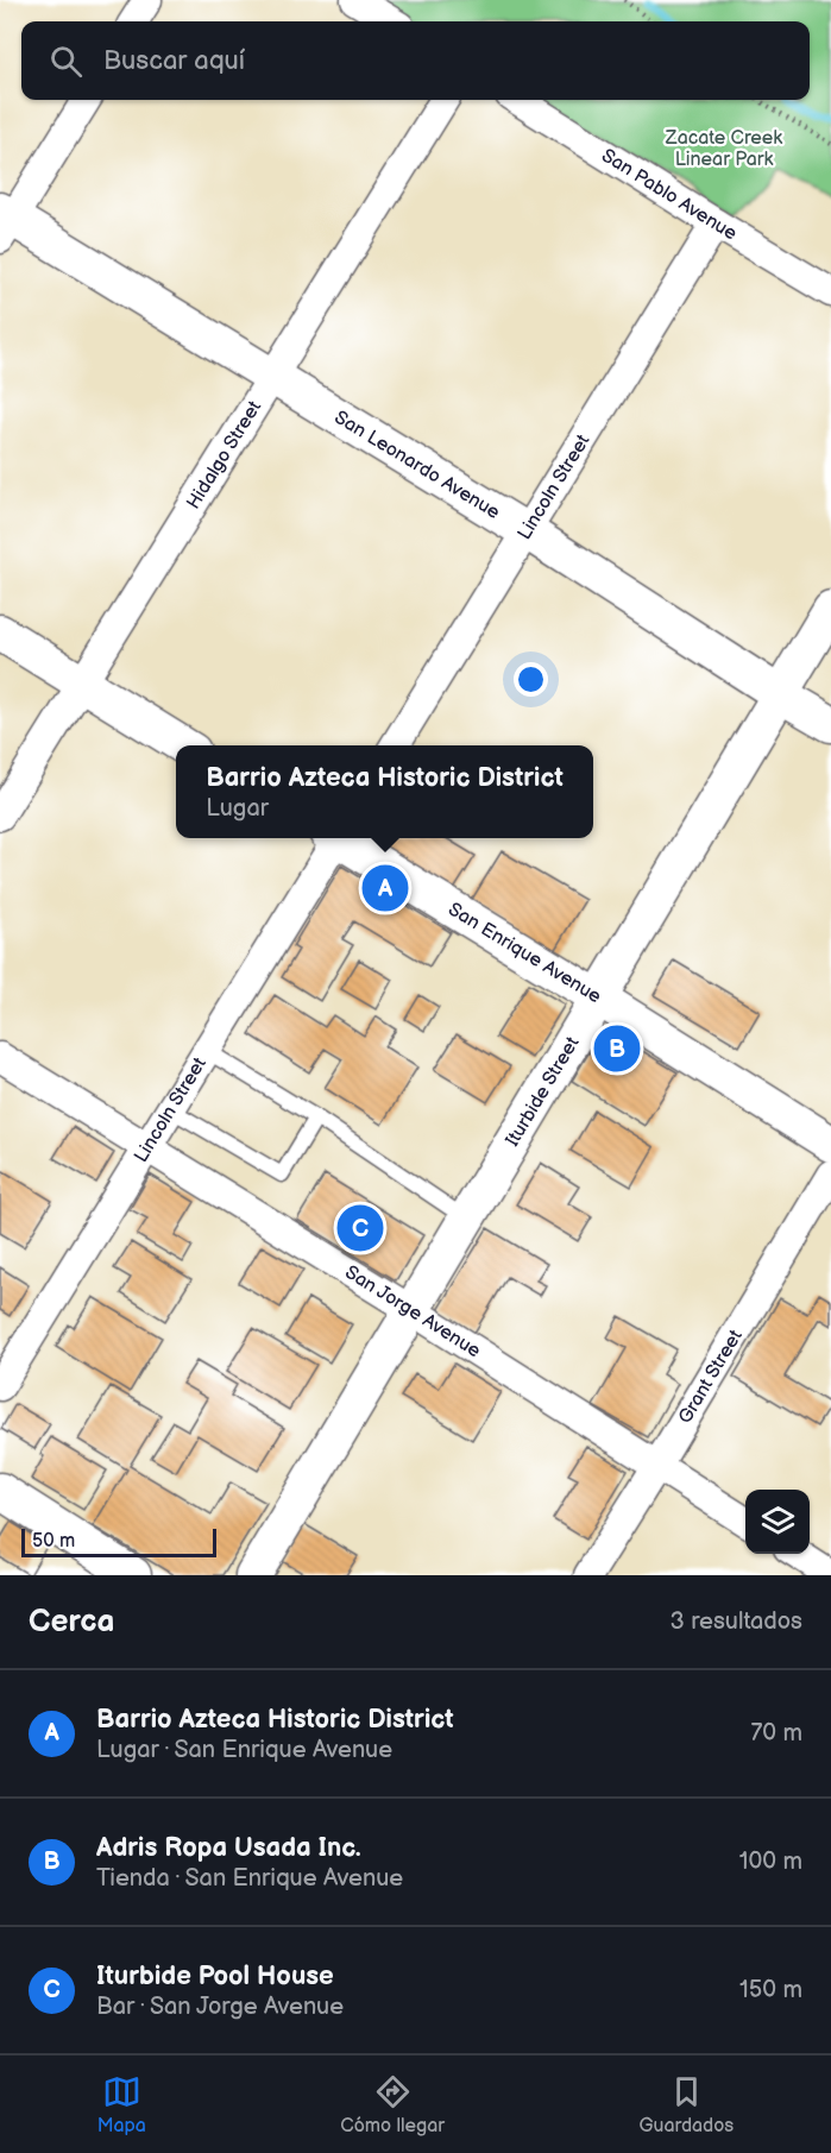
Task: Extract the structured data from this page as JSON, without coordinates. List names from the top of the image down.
{
  "streets": {
    "street": [
      "San Pablo Avenue",
      "Hidalgo Street",
      "San Leonardo Avenue",
      "Lincoln Street",
      "San Enrique Avenue",
      "Iturbide Street",
      "San Jorge Avenue",
      "Grant Street"
    ]
  },
  "crossings": [
    ["San Pablo Avenue", "Lincoln Street"],
    ["Hidalgo Street", "San Leonardo Avenue"],
    ["San Leonardo Avenue", "Lincoln Street"],
    ["San Leonardo Avenue", "Iturbide Street"],
    ["Lincoln Street", "San Jorge Avenue"],
    ["San Enrique Avenue", "Iturbide Street"],
    ["Iturbide Street", "San Jorge Avenue"],
    ["San Jorge Avenue", "Grant Street"]
  ],
  "parks": ["Zacate Creek Linear Park"],
  "scale_bar": "50 m",
  "page": {
    "search": "Buscar aquí",
    "popup": ["Barrio Azteca Historic District", "Lugar"],
    "pins": ["A", "B", "C"],
    "scale": "50 m",
    "heading": ["Cerca", "3 resultados"],
    "list": [
      {
        "mark": "A",
        "name": "Barrio Azteca Historic District",
        "note": "Lugar · San Enrique Avenue",
        "value": "70 m"
      },
      {
        "mark": "B",
        "name": "Adris Ropa Usada Inc.",
        "note": "Tienda · San Enrique Avenue",
        "value": "100 m"
      },
      {
        "mark": "C",
        "name": "Iturbide Pool House",
        "note": "Bar · San Jorge Avenue",
        "value": "150 m"
      }
    ],
    "nav": ["Mapa", "Cómo llegar", "Guardados"]
  }
}
